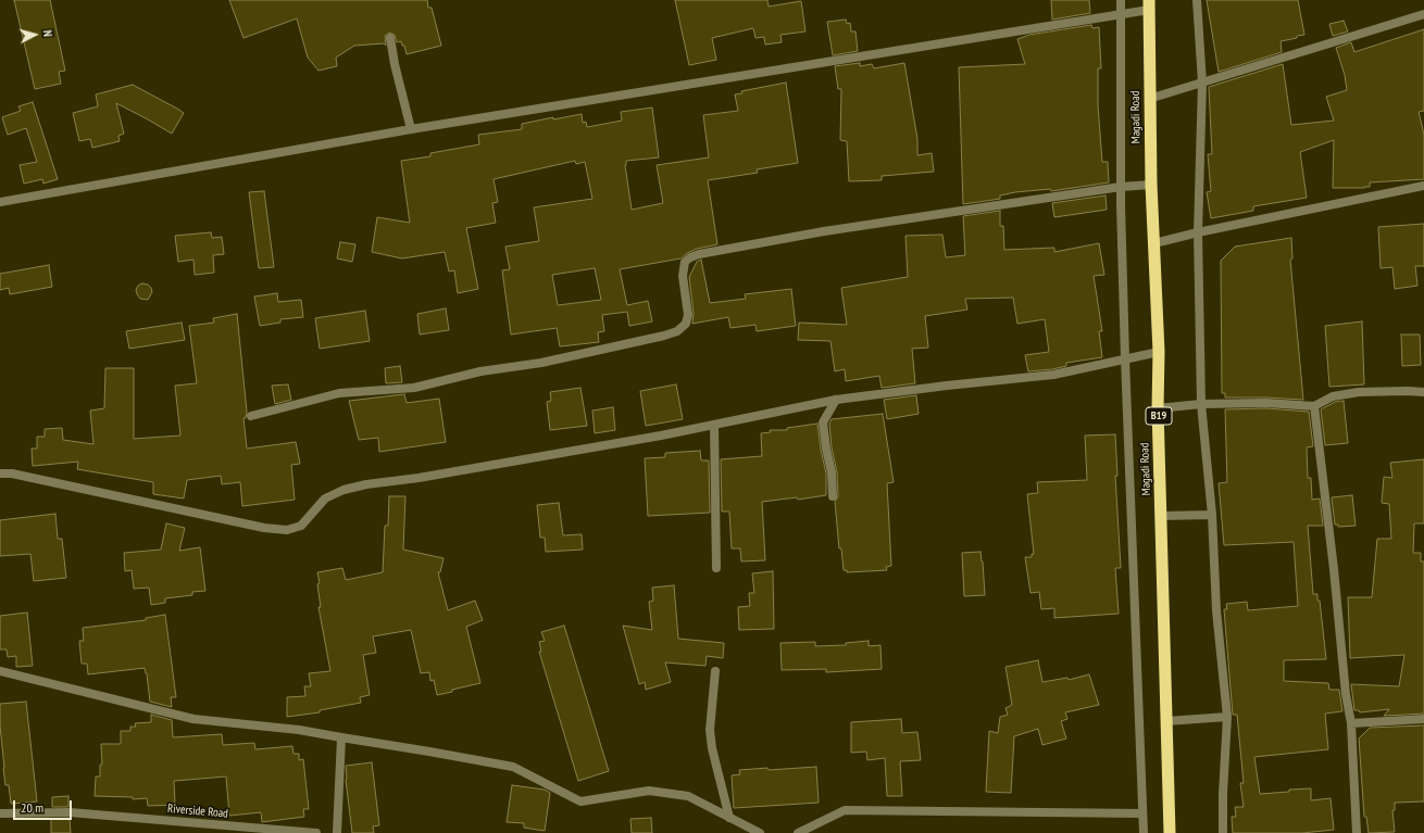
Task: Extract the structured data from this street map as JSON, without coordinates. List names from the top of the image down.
{
  "streets": {
    "highway": ["Magadi Road", "B19"],
    "street": ["Riverside Road"]
  },
  "scale_bar": "20 m",
  "north": "right"
}
